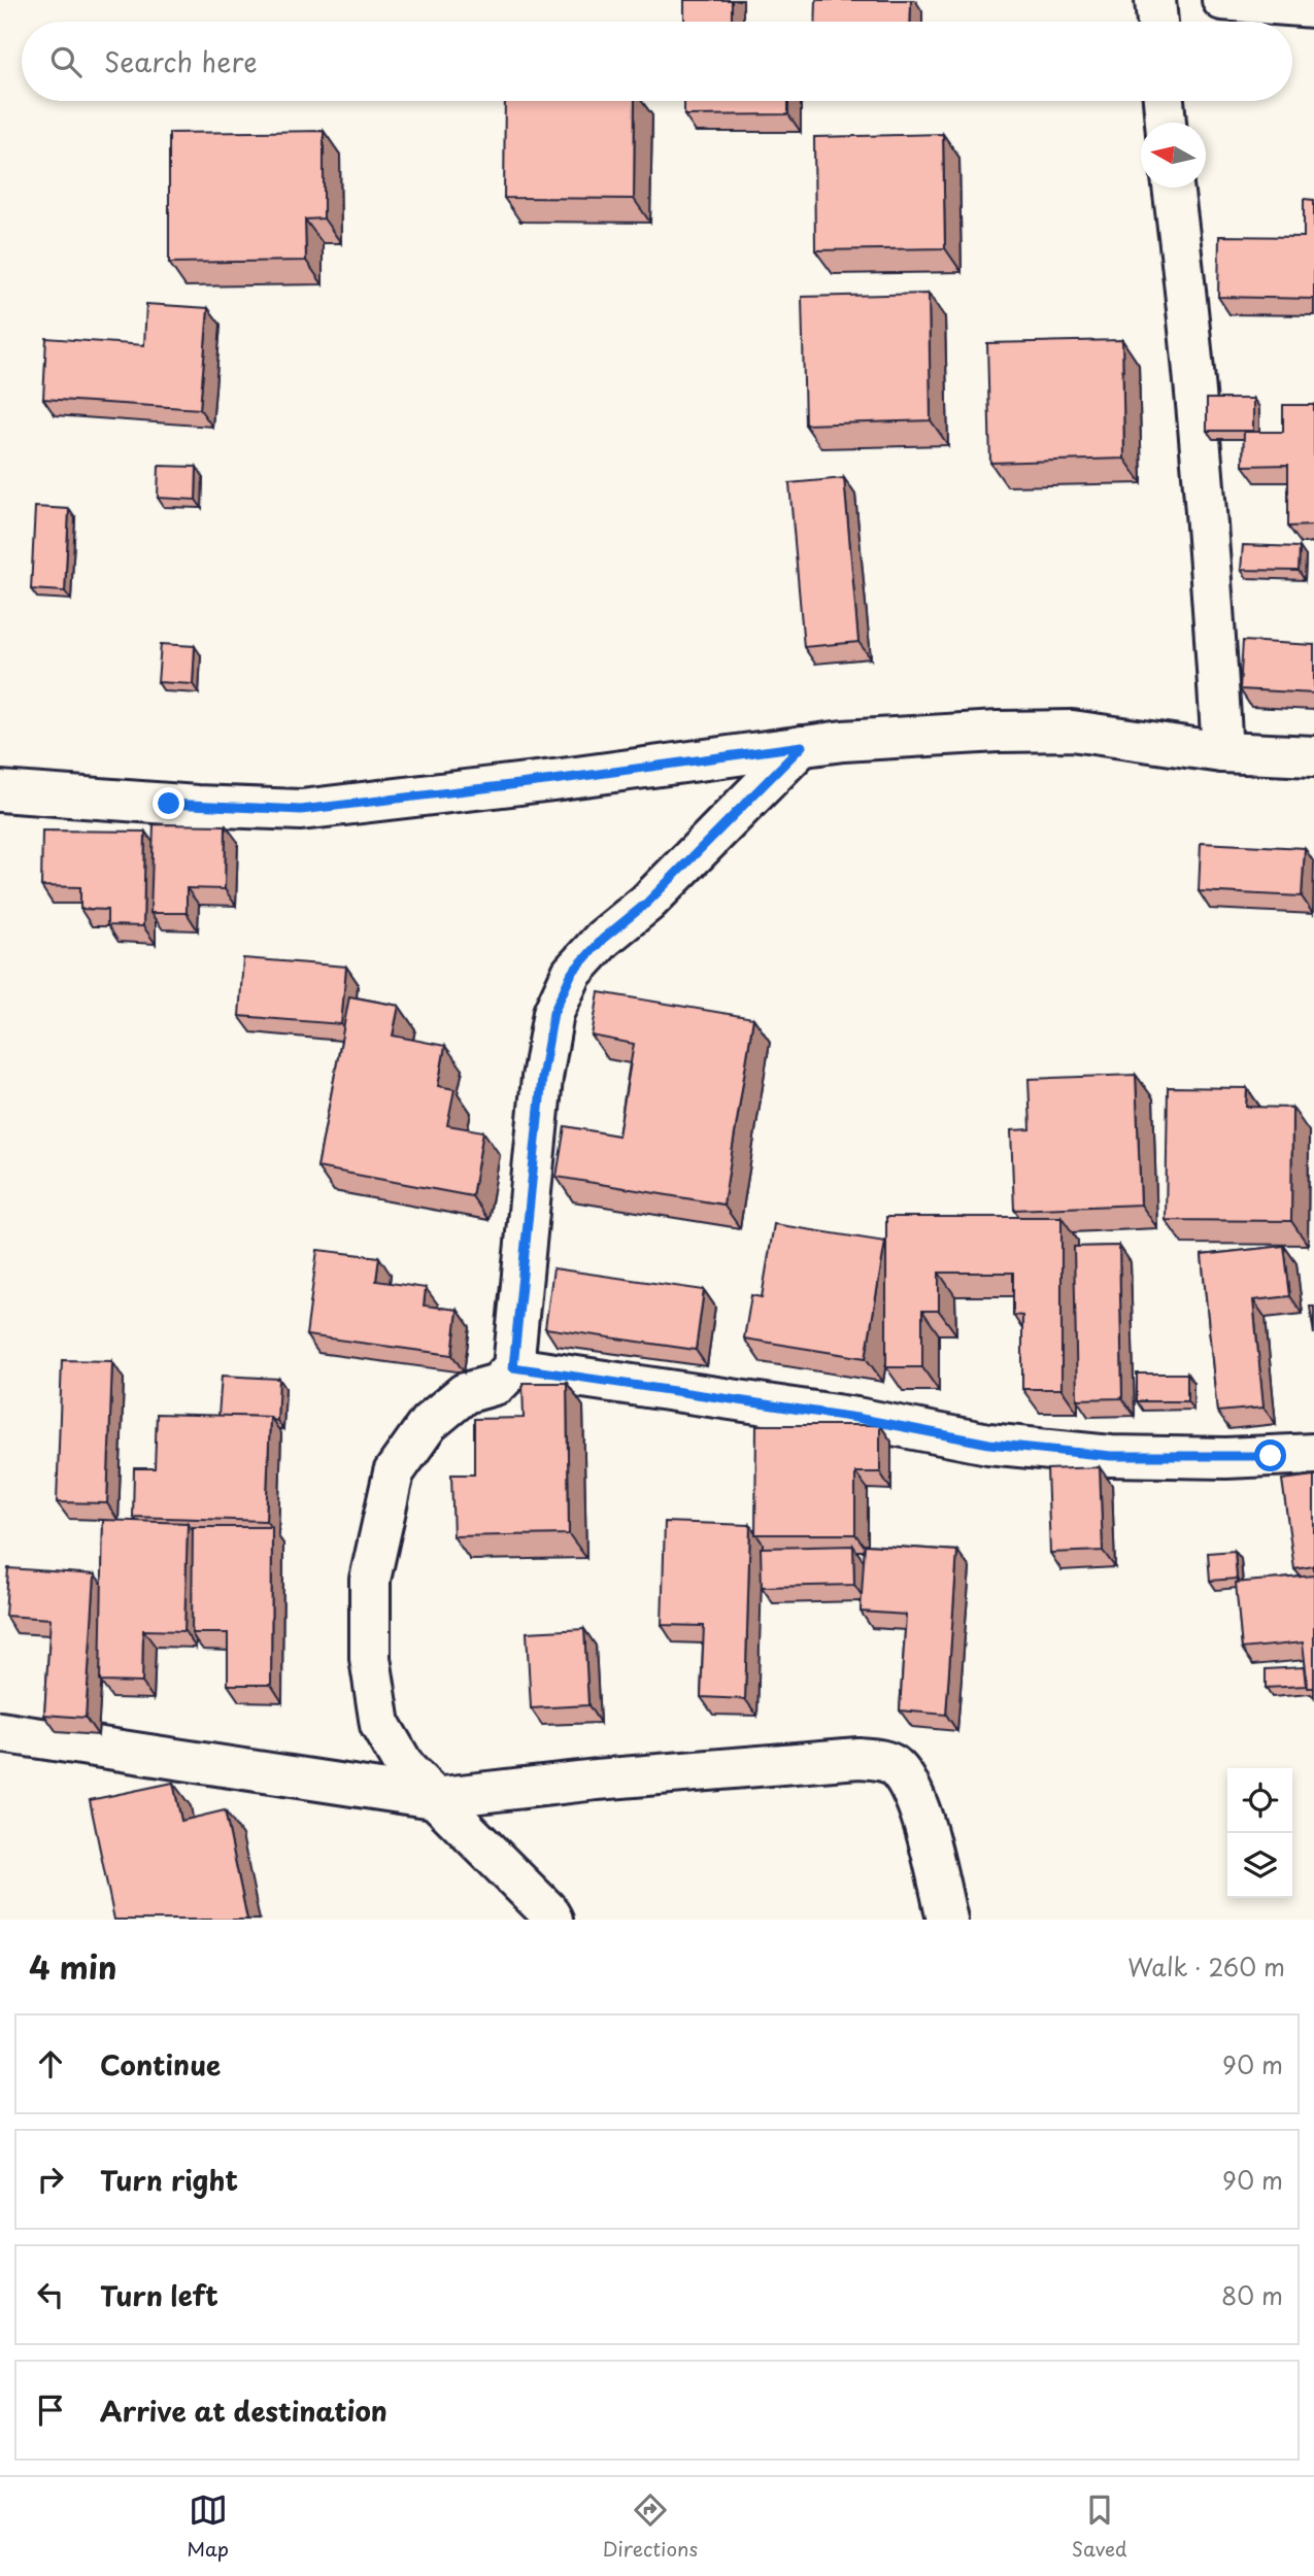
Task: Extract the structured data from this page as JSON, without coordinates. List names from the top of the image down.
{
  "north": "left",
  "page": {
    "search": "Search here",
    "heading": ["4 min", "Walk · 260 m"],
    "list": [
      ["Continue", "90 m"],
      ["Turn right", "90 m"],
      ["Turn left", "80 m"],
      "Arrive at destination"
    ],
    "nav": ["Map", "Directions", "Saved"]
  }
}
